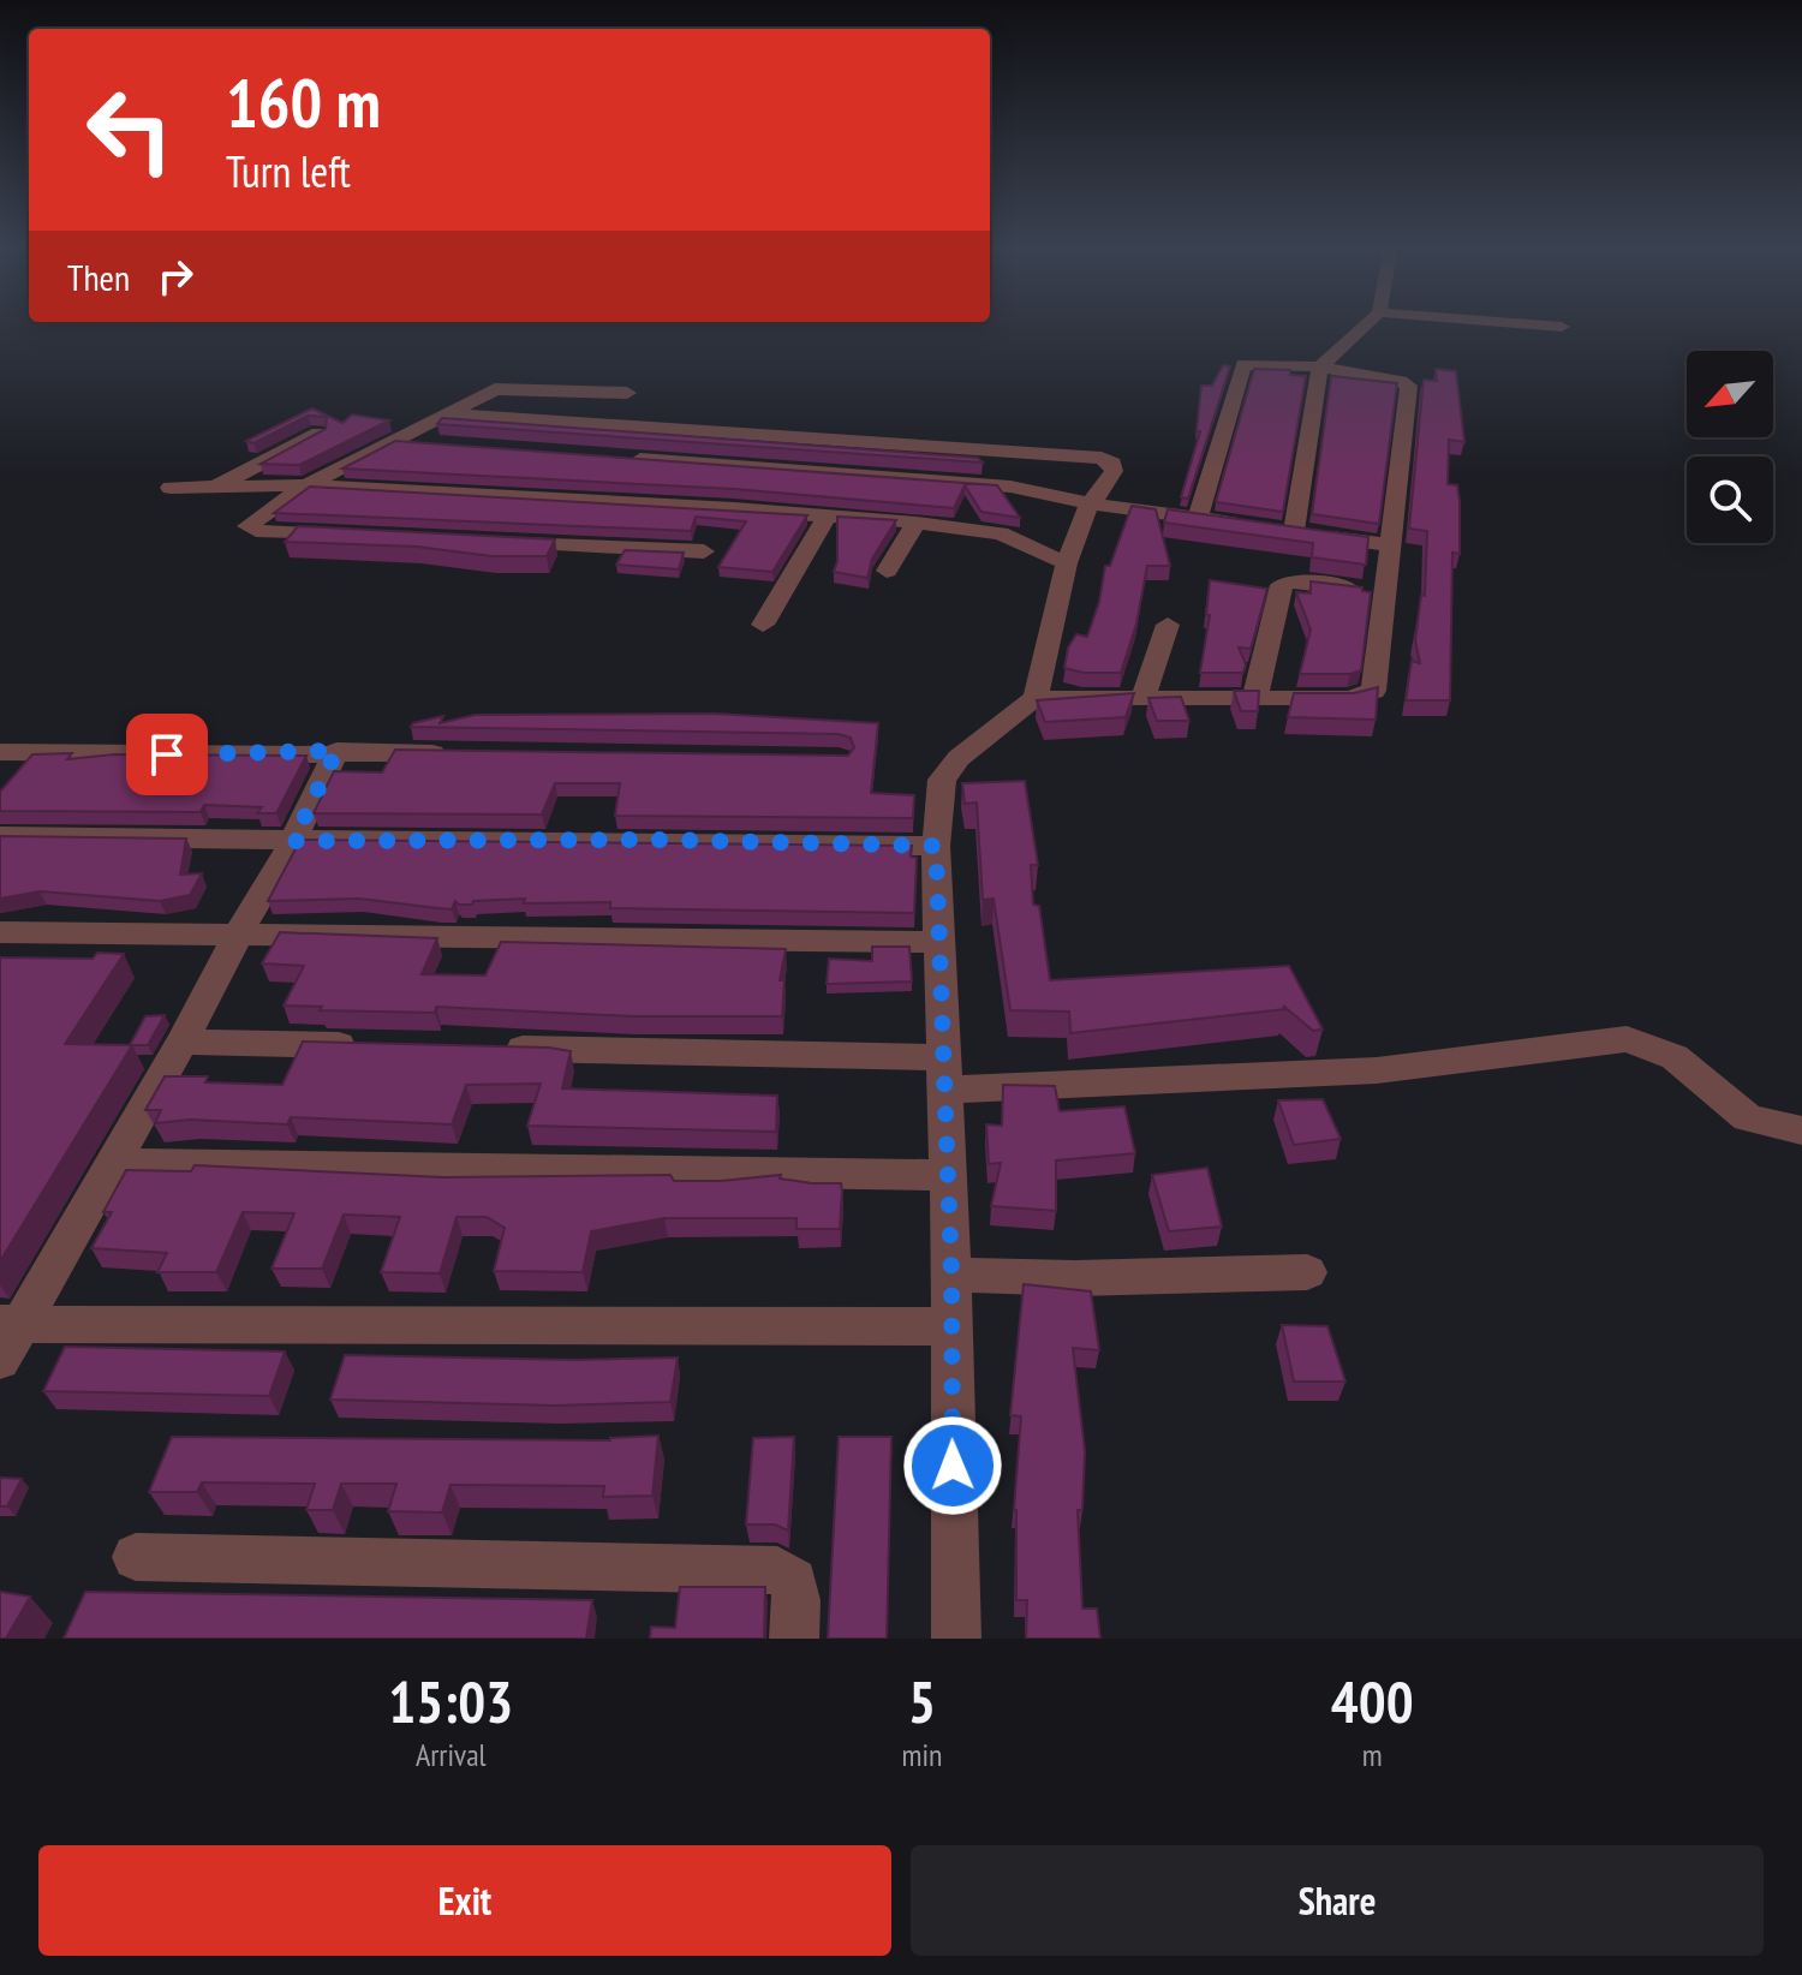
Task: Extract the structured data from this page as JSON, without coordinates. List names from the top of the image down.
{
  "north": "bottom left",
  "page": {
    "turn": ["160 m", "Turn left"],
    "then": "Then",
    "eta": [
      "15:03",
      "Arrival",
      "5",
      "min",
      "400",
      "m"
    ],
    "buttons": ["Exit", "Share"]
  }
}
